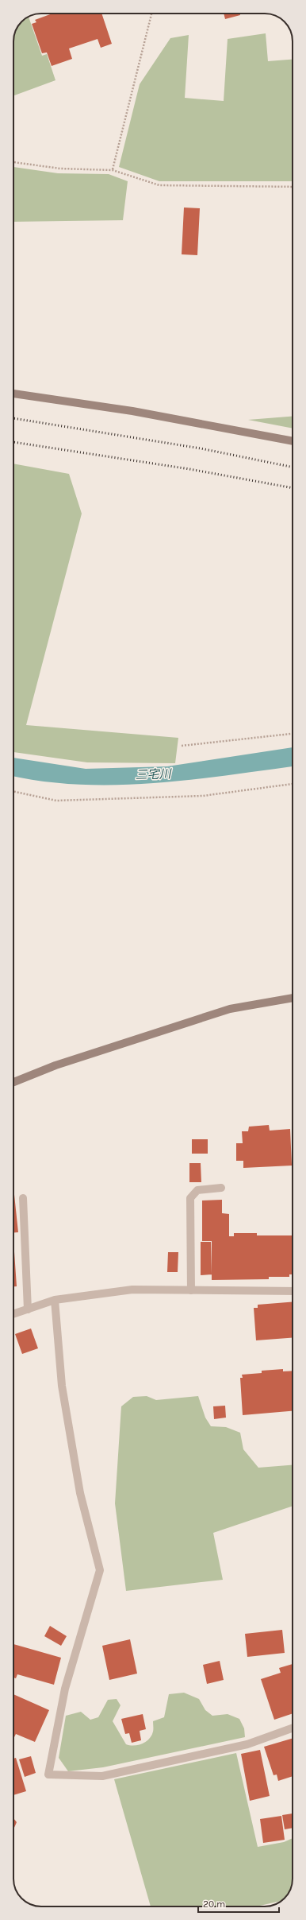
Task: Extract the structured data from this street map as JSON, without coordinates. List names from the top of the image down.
{
  "water": ["三宅川"],
  "scale_bar": "20 m"
}
